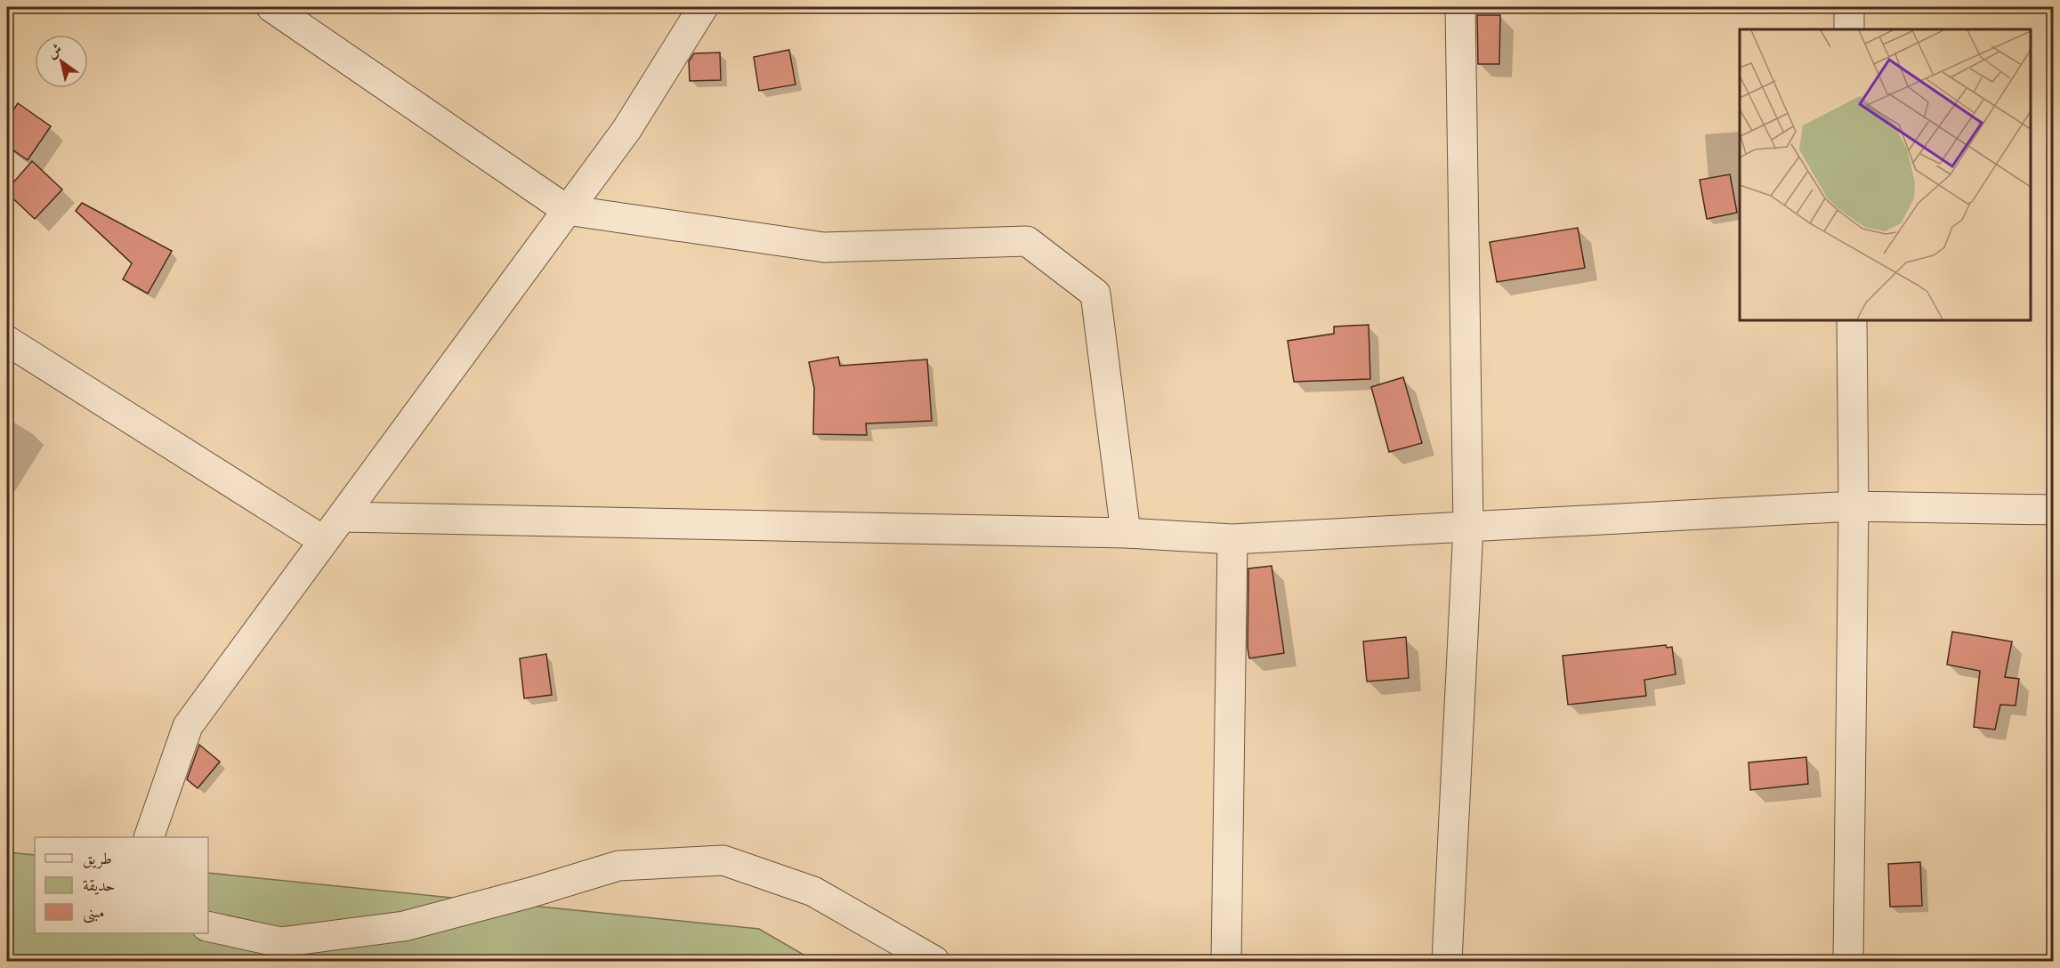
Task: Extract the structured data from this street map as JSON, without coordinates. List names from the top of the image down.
{
  "legend": ["طريق", "حديقة", "مبنى"],
  "north": "top left"
}
